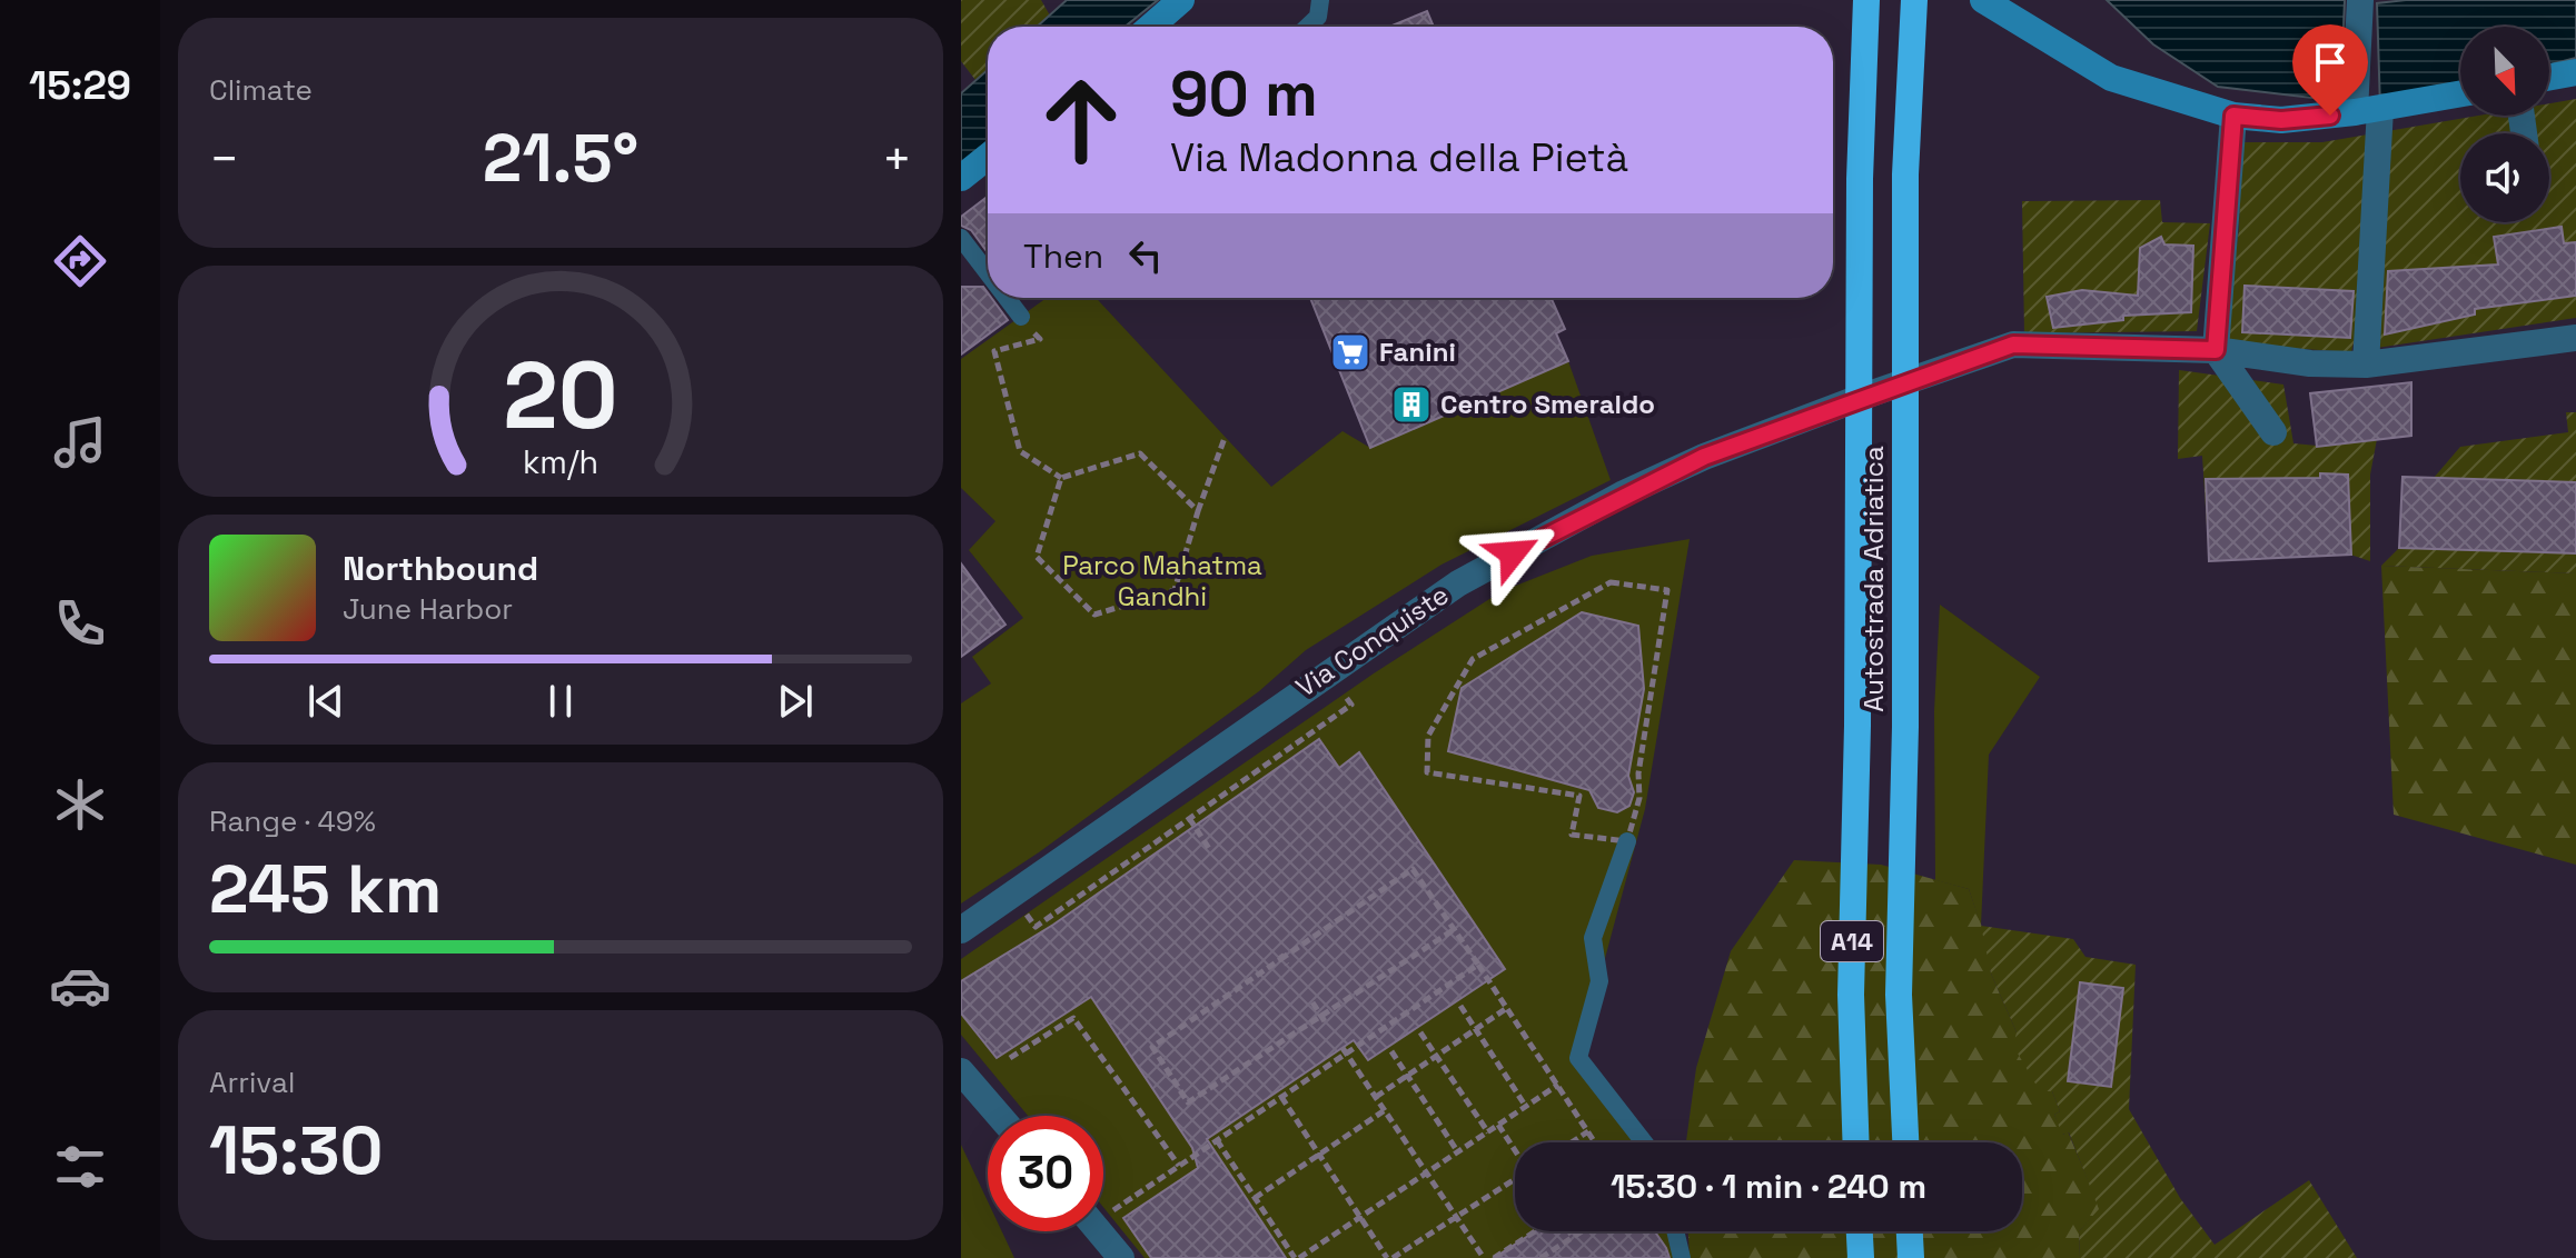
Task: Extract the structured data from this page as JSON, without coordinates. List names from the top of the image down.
{
  "streets": {
    "highway": ["Autostrada Adriatica", "A14"],
    "street": ["Via Conquiste"]
  },
  "parks": ["Parco Mahatma Gandhi"],
  "places": {
    "supermarket": ["Fanini"],
    "building": ["Centro Smeraldo"]
  },
  "north": "bottom right",
  "page": {
    "tabs": "15:29",
    "tile": [
      "Climate",
      ["Range · 49%", "245 km"],
      ["Arrival", "15:30"]
    ],
    "turn": ["90 m", "Via Madonna della Pietà"],
    "heat": ["−", "21.5°", "+"],
    "then": "Then",
    "song": ["Northbound", "June Harbor"],
    "limit": "30",
    "trip": "15:30 · 1 min · 240 m",
    "gauge": ["20", "km/h"]
  }
}
